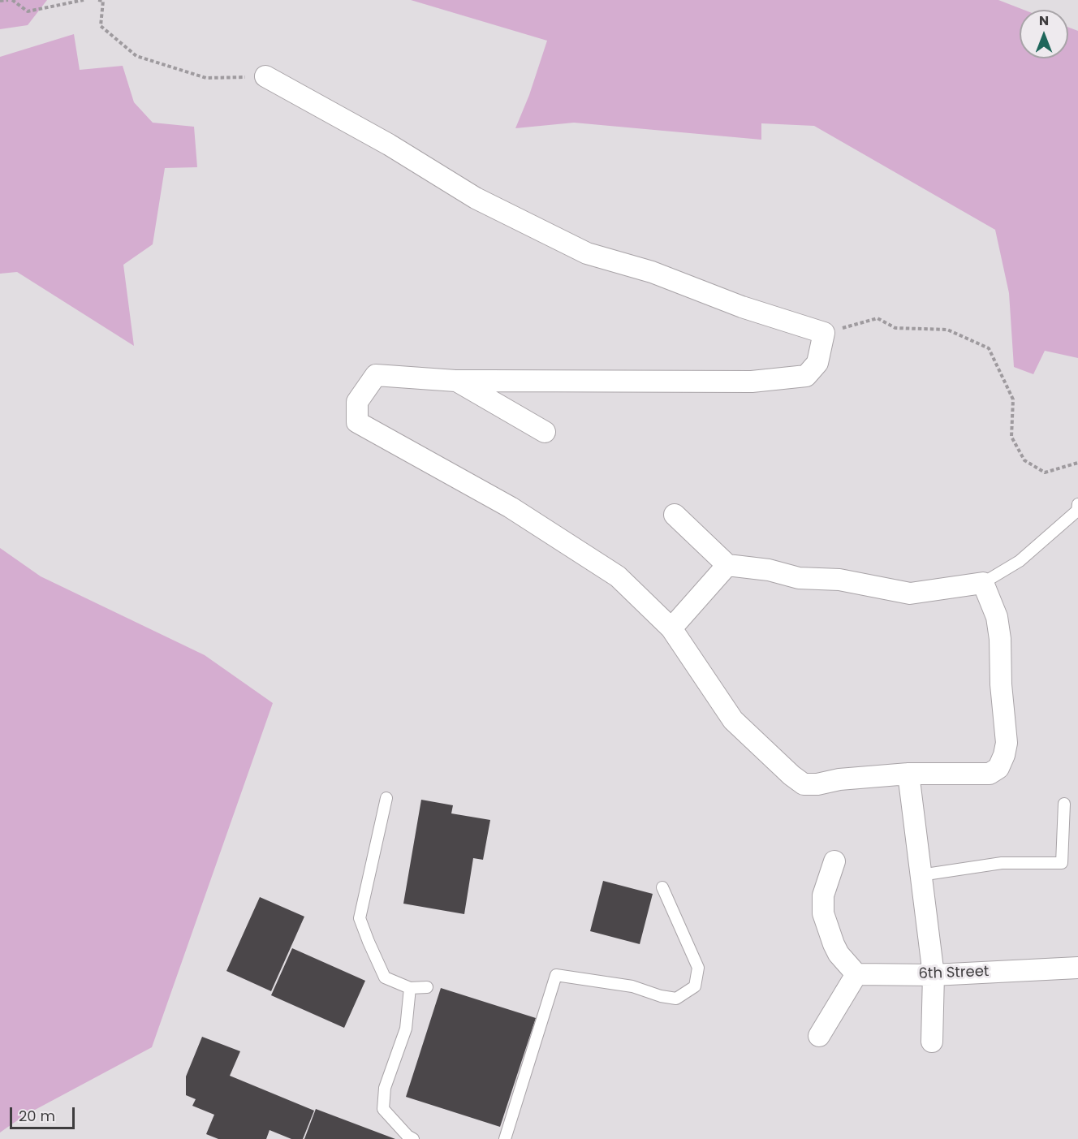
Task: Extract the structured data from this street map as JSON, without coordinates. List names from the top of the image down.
{
  "streets": {
    "street": ["6th Street"]
  },
  "scale_bar": "20 m",
  "north": "top"
}
